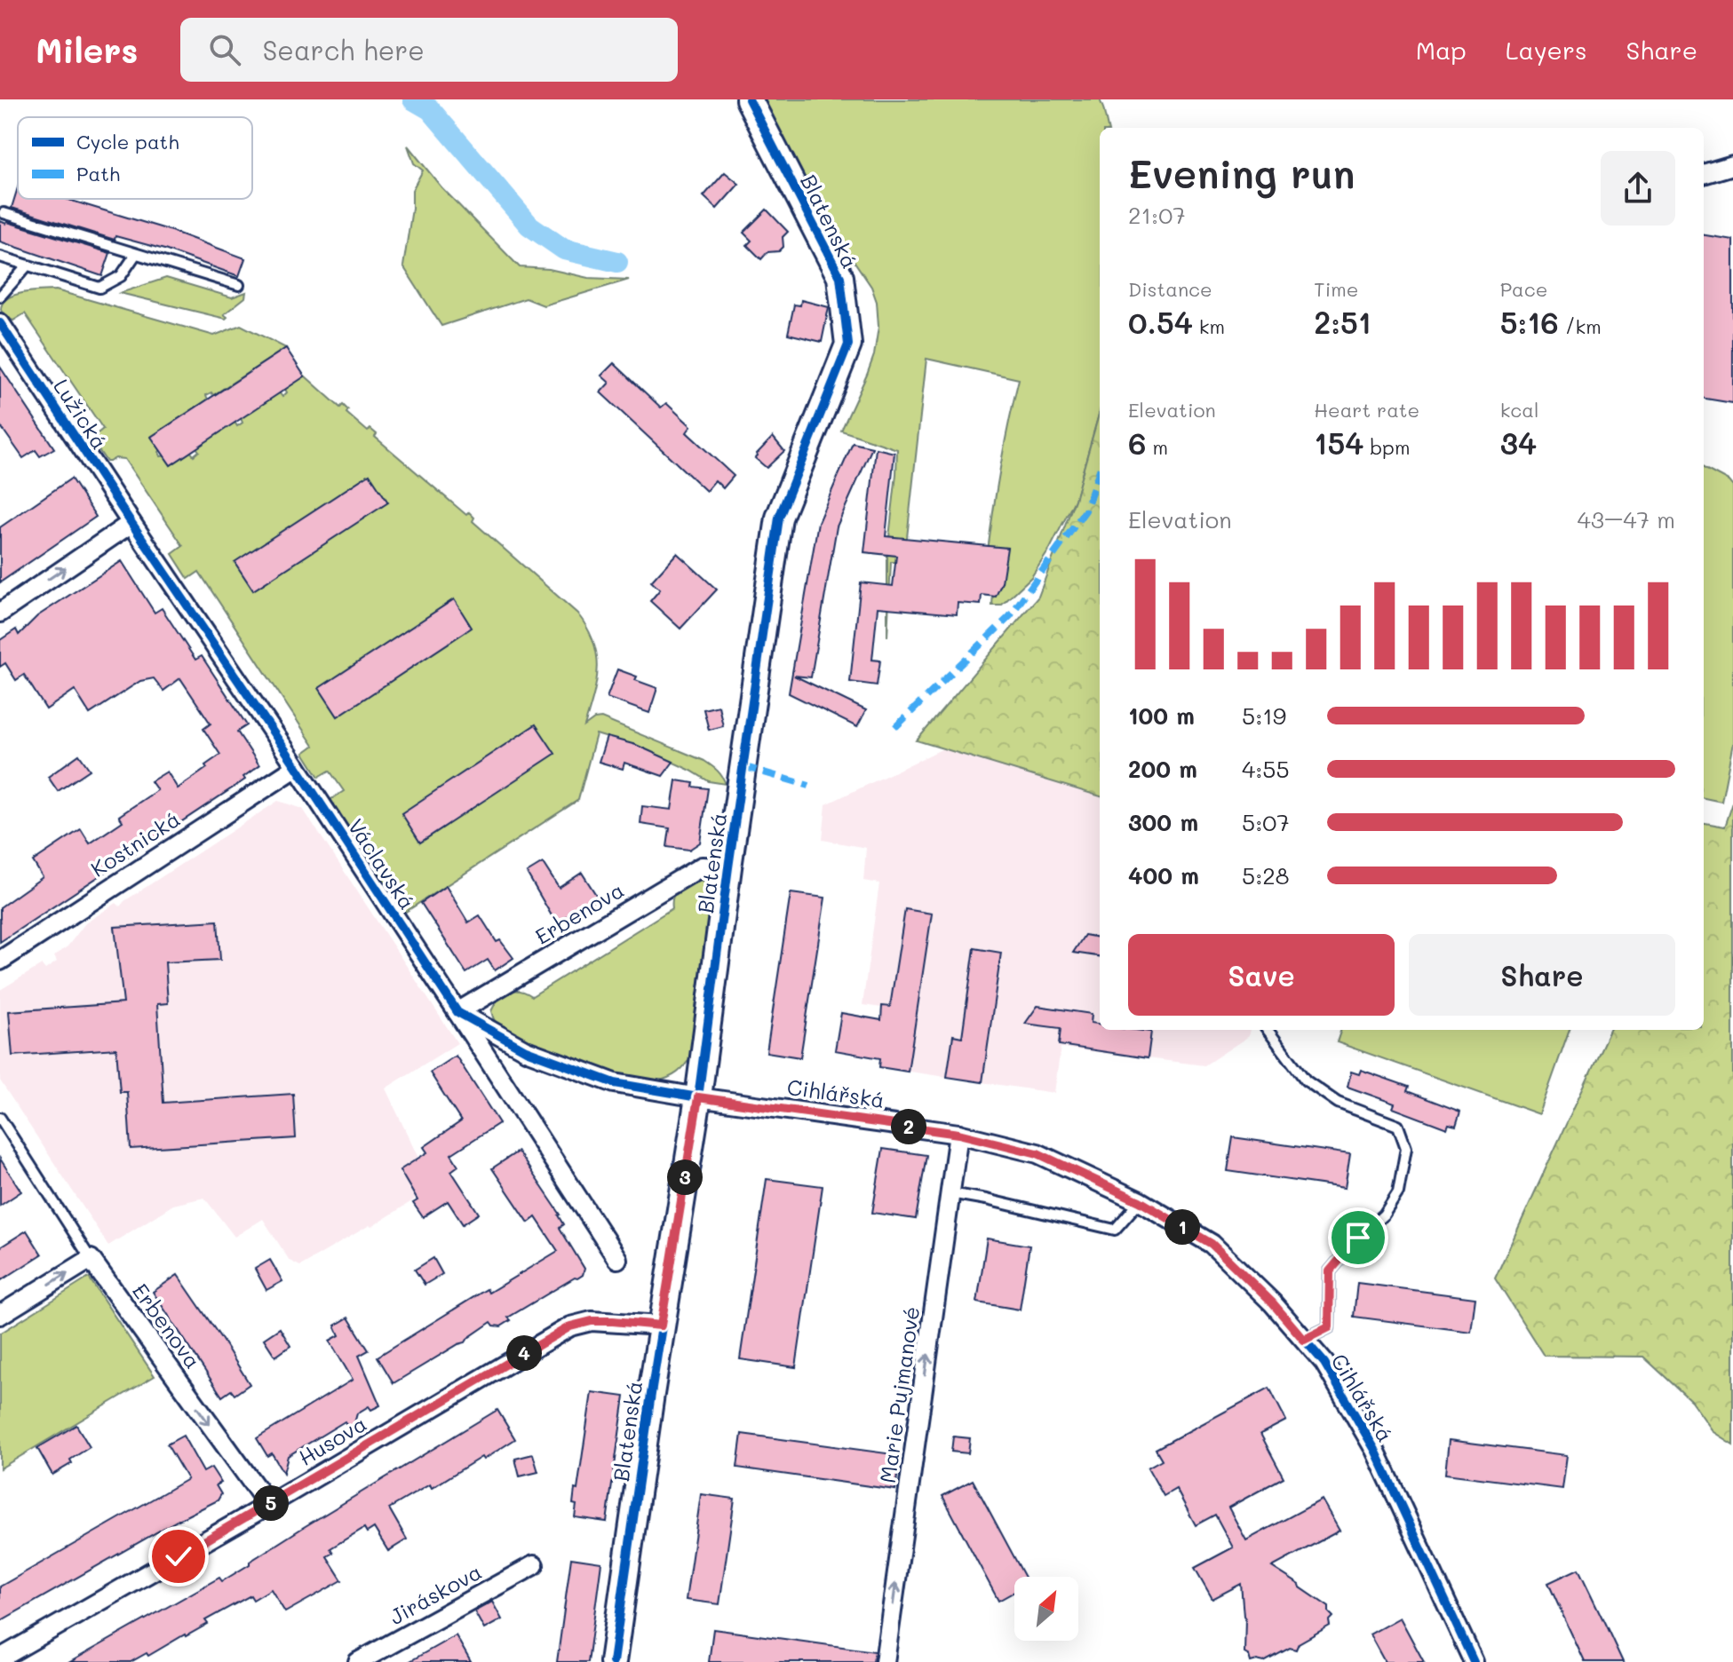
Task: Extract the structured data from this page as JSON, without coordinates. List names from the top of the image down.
{
  "streets": {
    "street": [
      "Blatenská",
      "Lužická",
      "Kostnická",
      "Václavská",
      "Erbenova",
      "Cihlářská",
      "Marie Pujmanové",
      "Husova",
      "Jiráskova"
    ]
  },
  "crossings": [
    ["Blatenská", "Václavská"],
    ["Blatenská", "Erbenova"],
    ["Blatenská", "Cihlářská"],
    ["Blatenská", "Husova"],
    ["Lužická", "Václavská"],
    ["Kostnická", "Václavská"],
    ["Václavská", "Erbenova"],
    ["Václavská", "Cihlářská"],
    ["Erbenova", "Husova"],
    ["Cihlářská", "Marie Pujmanové"]
  ],
  "one_way": ["Erbenova", "Marie Pujmanové"],
  "legend": ["Cycle path", "Path"],
  "north": "top right",
  "page": {
    "header": "Milers",
    "search": "Search here",
    "nav": ["Map", "Layers", "Share"],
    "heading": ["Evening run", "21:07"],
    "stats": [
      ["Distance", "0.54 km"],
      ["Time", "2:51"],
      ["Pace", "5:16 /km"],
      ["Elevation", "6 m"],
      ["Heart rate", "154 bpm"],
      ["kcal", "34"]
    ],
    "chart": ["Elevation", "43–47 m"],
    "list": [
      {
        "name": "100 m",
        "note": "5:19"
      },
      {
        "name": "200 m",
        "note": "4:55"
      },
      {
        "name": "300 m",
        "note": "5:07"
      },
      {
        "name": "400 m",
        "note": "5:28"
      }
    ],
    "buttons": ["Save", "Share"],
    "pins": [
      "2",
      "3",
      "1",
      "4",
      "5"
    ]
  }
}
